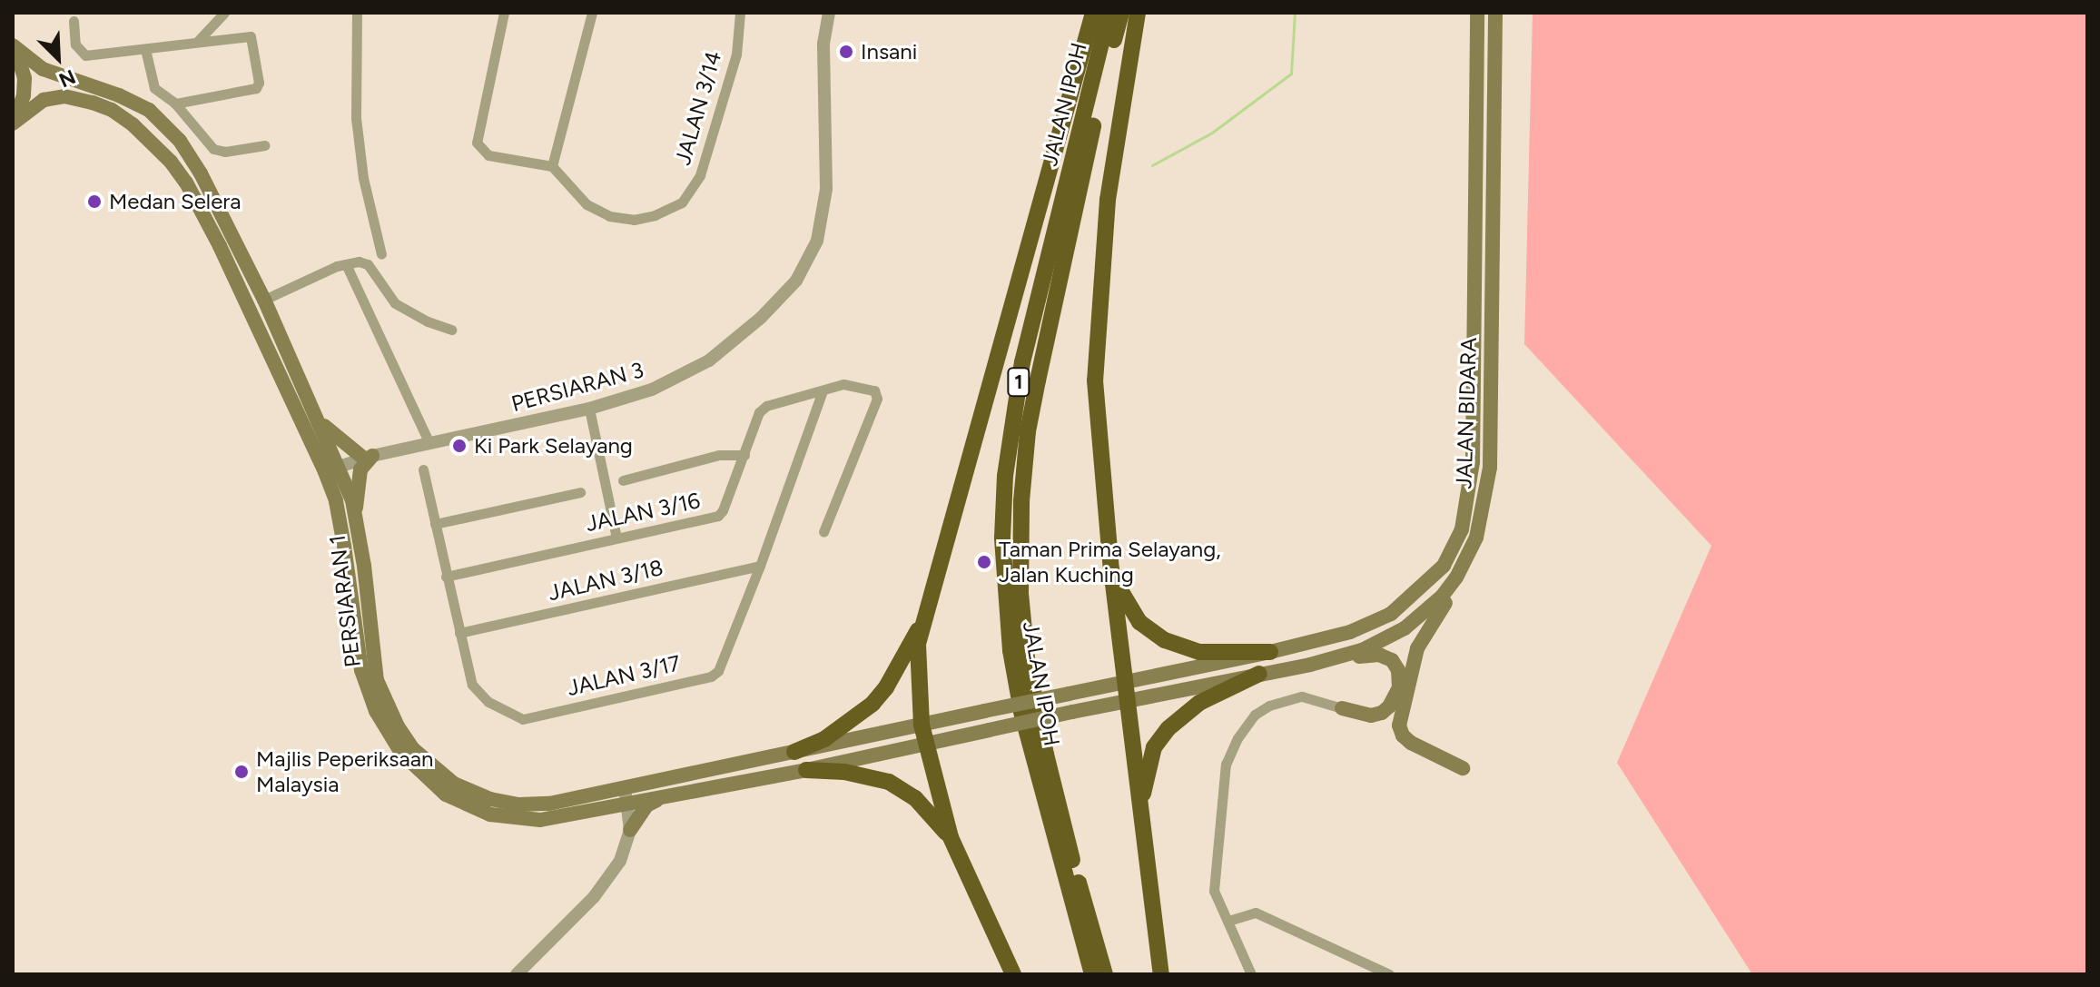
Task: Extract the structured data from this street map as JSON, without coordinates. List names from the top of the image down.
{
  "streets": {
    "highway": ["JALAN IPOH", "1"],
    "main road": ["JALAN BIDARA", "PERSIARAN 1"],
    "street": [
      "JALAN 3/14",
      "PERSIARAN 3",
      "JALAN 3/16",
      "JALAN 3/18",
      "JALAN 3/17"
    ]
  },
  "crossings": [
    ["PERSIARAN 3", "PERSIARAN 1"],
    ["JALAN BIDARA", "PERSIARAN 1"],
    ["JALAN 3/16", "JALAN 3/17"],
    ["JALAN 3/18", "JALAN 3/17"]
  ],
  "places": [
    "Insani",
    "Medan Selera",
    "Ki Park Selayang",
    "Taman Prima Selayang, Jalan Kuching",
    "Majlis Peperiksaan Malaysia"
  ],
  "north": "bottom right"
}
